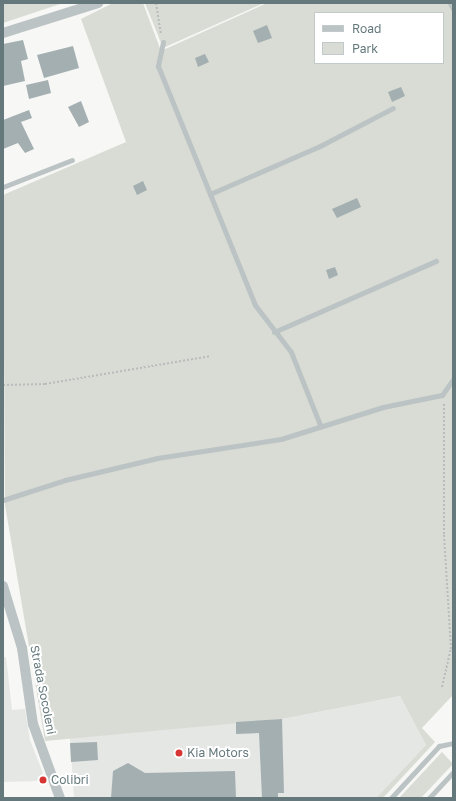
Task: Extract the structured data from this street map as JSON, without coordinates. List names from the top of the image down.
{
  "streets": {
    "street": ["Strada Socoleni"]
  },
  "places": ["Kia Motors", "Colibri"],
  "legend": ["Road", "Park"]
}
